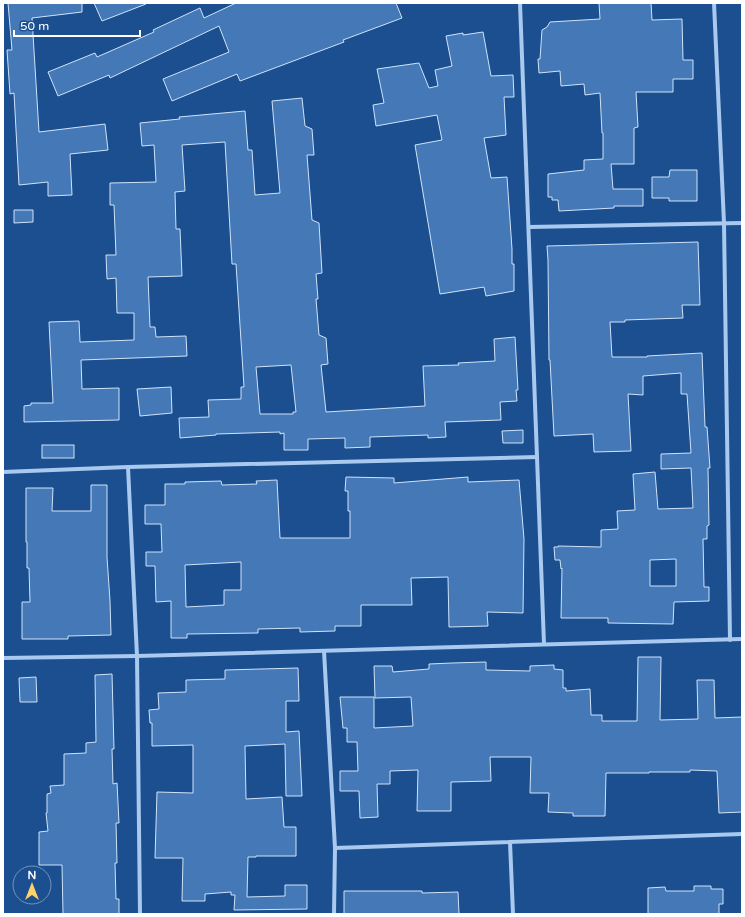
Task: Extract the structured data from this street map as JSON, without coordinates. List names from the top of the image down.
{
  "scale_bar": "50 m",
  "north": "top"
}
